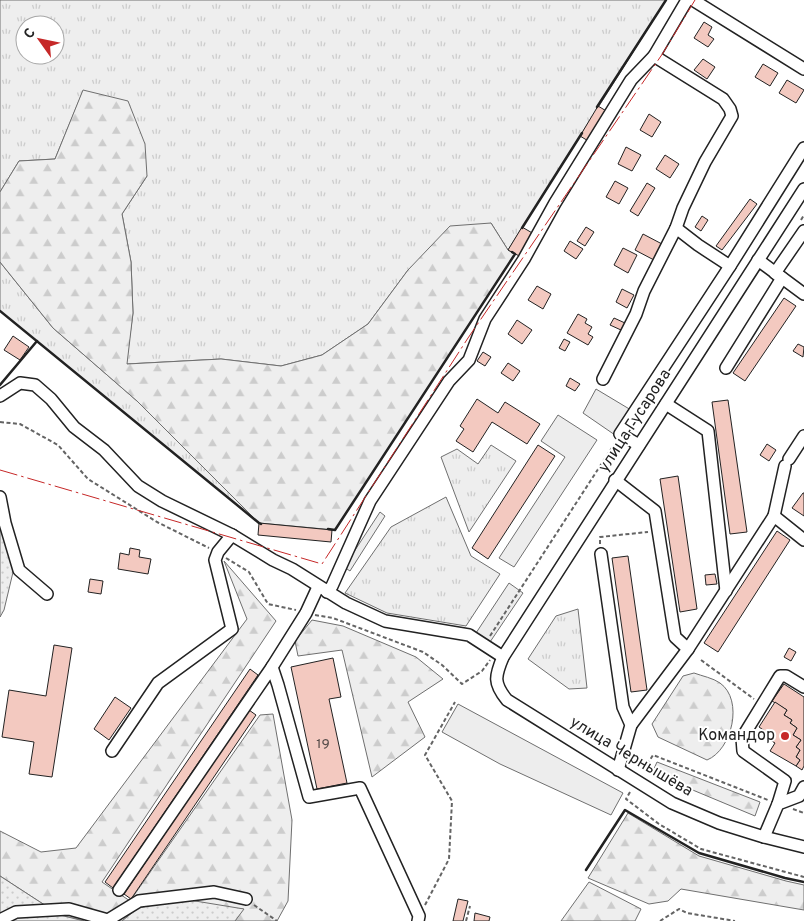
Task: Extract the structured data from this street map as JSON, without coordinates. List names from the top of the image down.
{
  "streets": {
    "street": ["улица Гусарова", "улица Чернышёва"]
  },
  "crossings": [
    ["улица Гусарова", "улица Чернышёва"]
  ],
  "places": ["Командор"],
  "house_numbers": ["19"],
  "north": "top left"
}
